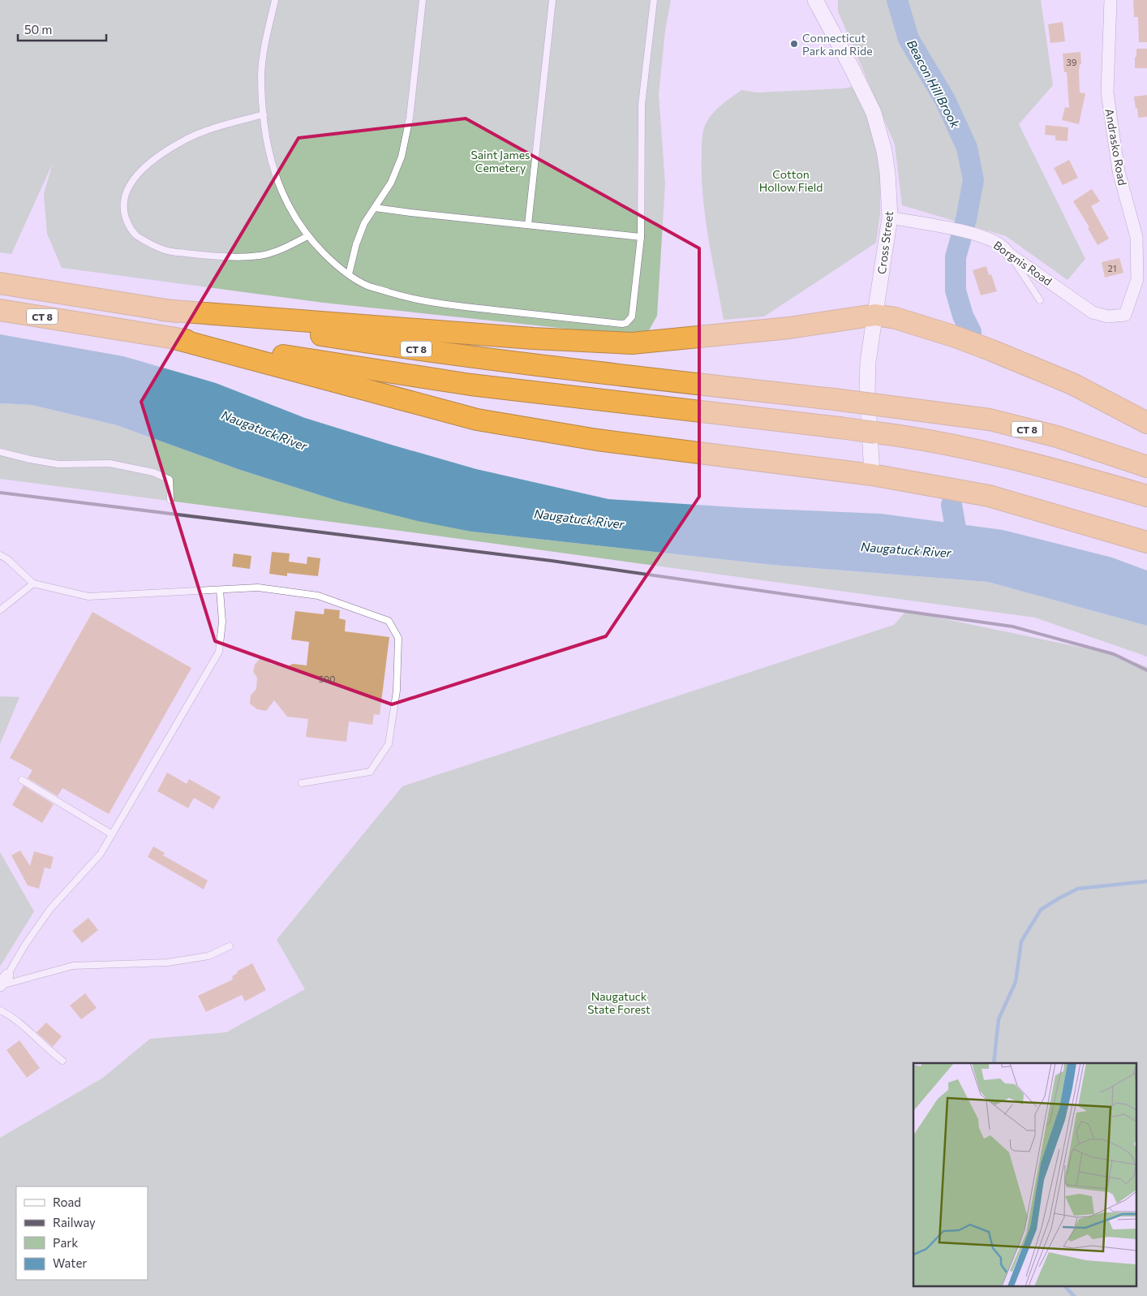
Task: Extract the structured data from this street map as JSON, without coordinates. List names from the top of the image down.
{
  "streets": {
    "highway": ["CT 8"],
    "street": ["Andrasko Road", "Cross Street", "Borgnis Road"]
  },
  "crossings": [
    ["Andrasko Road", "Borgnis Road"],
    ["Cross Street", "Borgnis Road"]
  ],
  "water": ["Beacon Hill Brook", "Naugatuck River"],
  "parks": ["Saint James Cemetery", "Cotton Hollow Field", "Naugatuck State Forest"],
  "places": ["Connecticut Park and Ride"],
  "house_numbers": ["39", "21", "500"],
  "legend": [
    "Road",
    "Railway",
    "Park",
    "Water"
  ],
  "scale_bar": "50 m"
}
